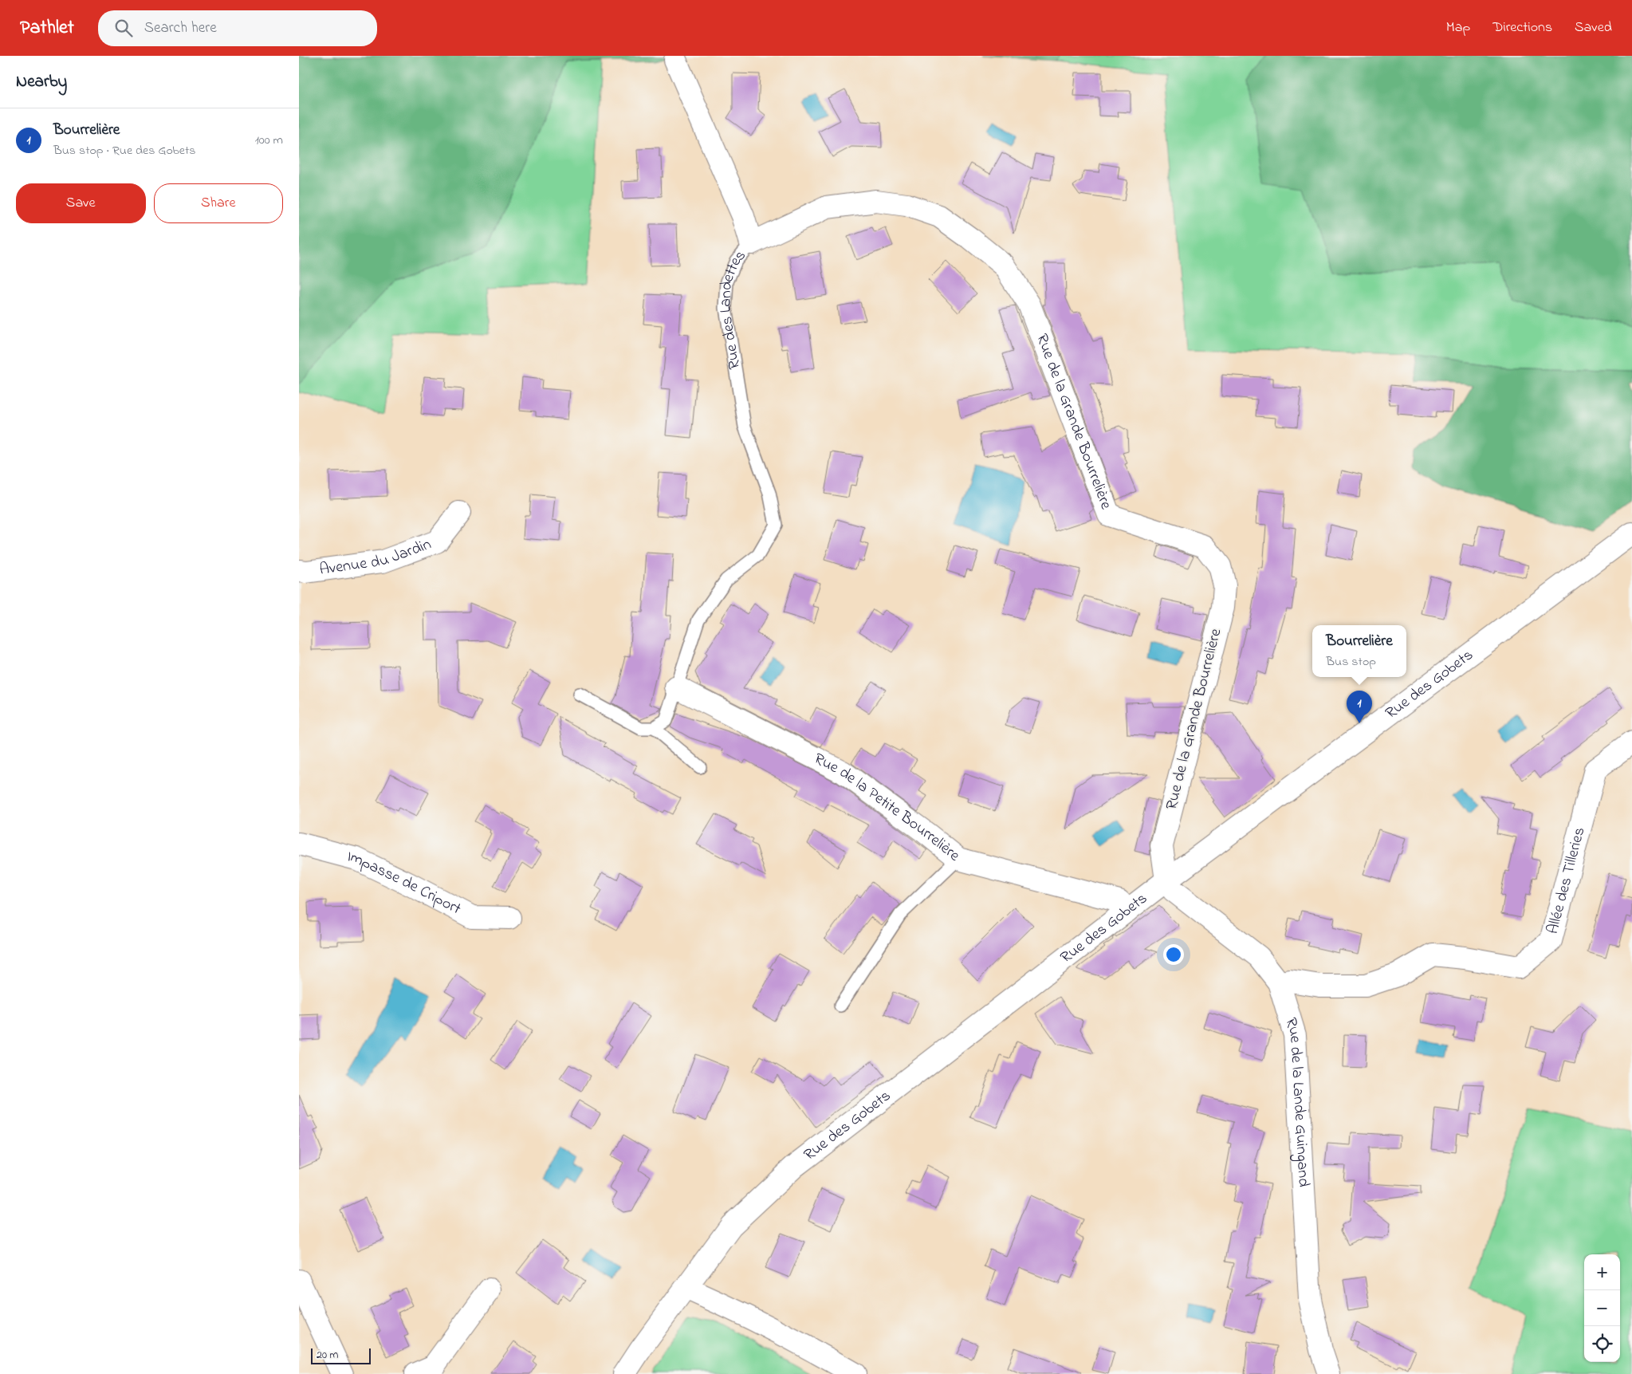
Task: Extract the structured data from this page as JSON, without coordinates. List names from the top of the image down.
{
  "streets": {
    "street": [
      "Rue des Landettes",
      "Rue de la Grande Bourrelière",
      "Avenue du Jardin",
      "Rue des Gobets",
      "Rue de la Petite Bourrelière",
      "Allée des Tilleries",
      "Impasse de Criport",
      "Rue de la Lande Guingand"
    ]
  },
  "crossings": [
    ["Rue des Landettes", "Rue de la Grande Bourrelière"],
    ["Rue des Landettes", "Rue de la Petite Bourrelière"],
    ["Rue de la Grande Bourrelière", "Rue des Gobets"],
    ["Rue de la Grande Bourrelière", "Rue de la Lande Guingand"],
    ["Rue des Gobets", "Rue de la Petite Bourrelière"],
    ["Rue des Gobets", "Rue de la Lande Guingand"],
    ["Allée des Tilleries", "Rue de la Lande Guingand"]
  ],
  "scale_bar": "20 m",
  "page": {
    "header": "Pathlet",
    "search": "Search here",
    "nav": ["Map", "Directions", "Saved"],
    "heading": "Nearby",
    "list": [
      {
        "mark": "1",
        "name": "Bourrelière",
        "note": "Bus stop · Rue des Gobets",
        "value": "100 m"
      }
    ],
    "buttons": ["Save", "Share"],
    "popup": ["Bourrelière", "Bus stop"],
    "pins": "1",
    "map_buttons": ["+", "−"],
    "scale": "20 m"
  }
}
